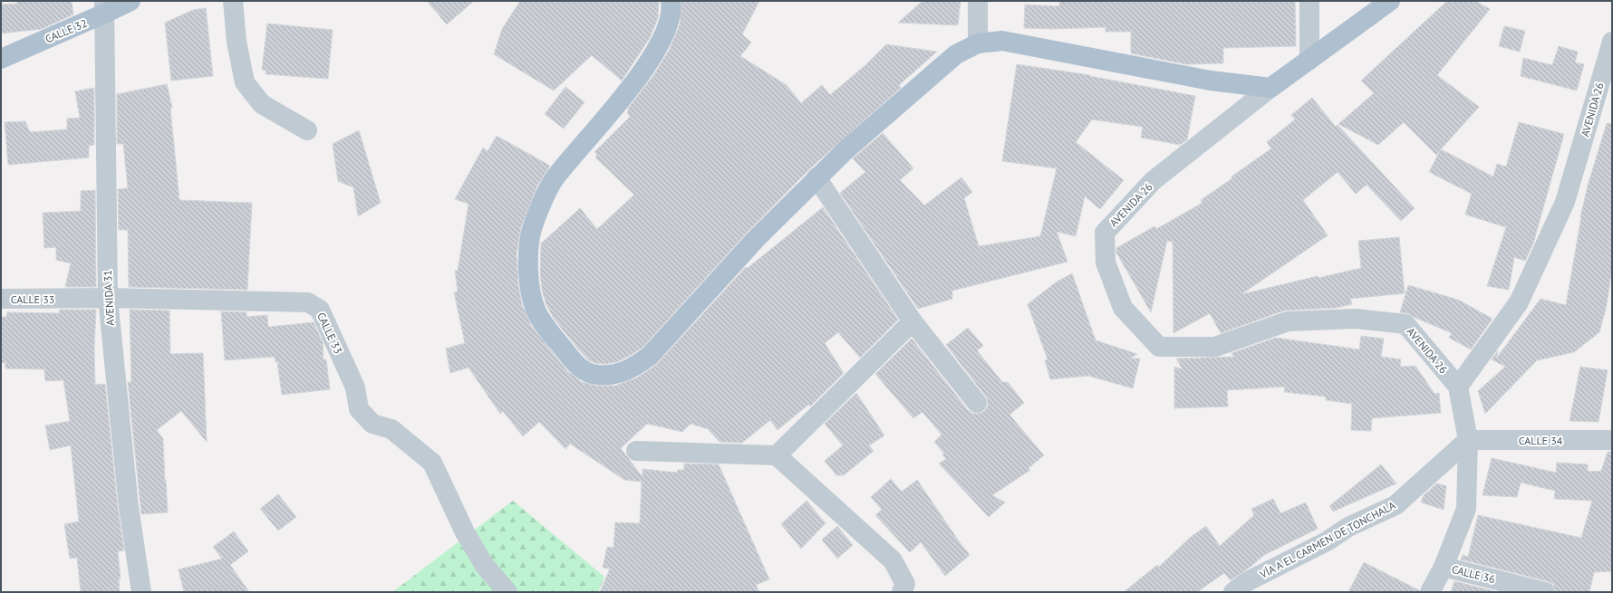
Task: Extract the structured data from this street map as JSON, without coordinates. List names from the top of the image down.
{
  "streets": {
    "main road": ["CALLE 32", "AVENIDA 26"],
    "street": [
      "AVENIDA 31",
      "CALLE 33",
      "CALLE 34",
      "VÍA A EL CARMEN DE TONCHALA",
      "CALLE 36"
    ]
  },
  "crossings": [
    ["CALLE 32", "AVENIDA 31"],
    ["AVENIDA 26", "CALLE 34"],
    ["AVENIDA 26", "VÍA A EL CARMEN DE TONCHALA"],
    ["AVENIDA 26", "CALLE 36"],
    ["AVENIDA 31", "CALLE 33"],
    ["CALLE 34", "VÍA A EL CARMEN DE TONCHALA"]
  ]
}
